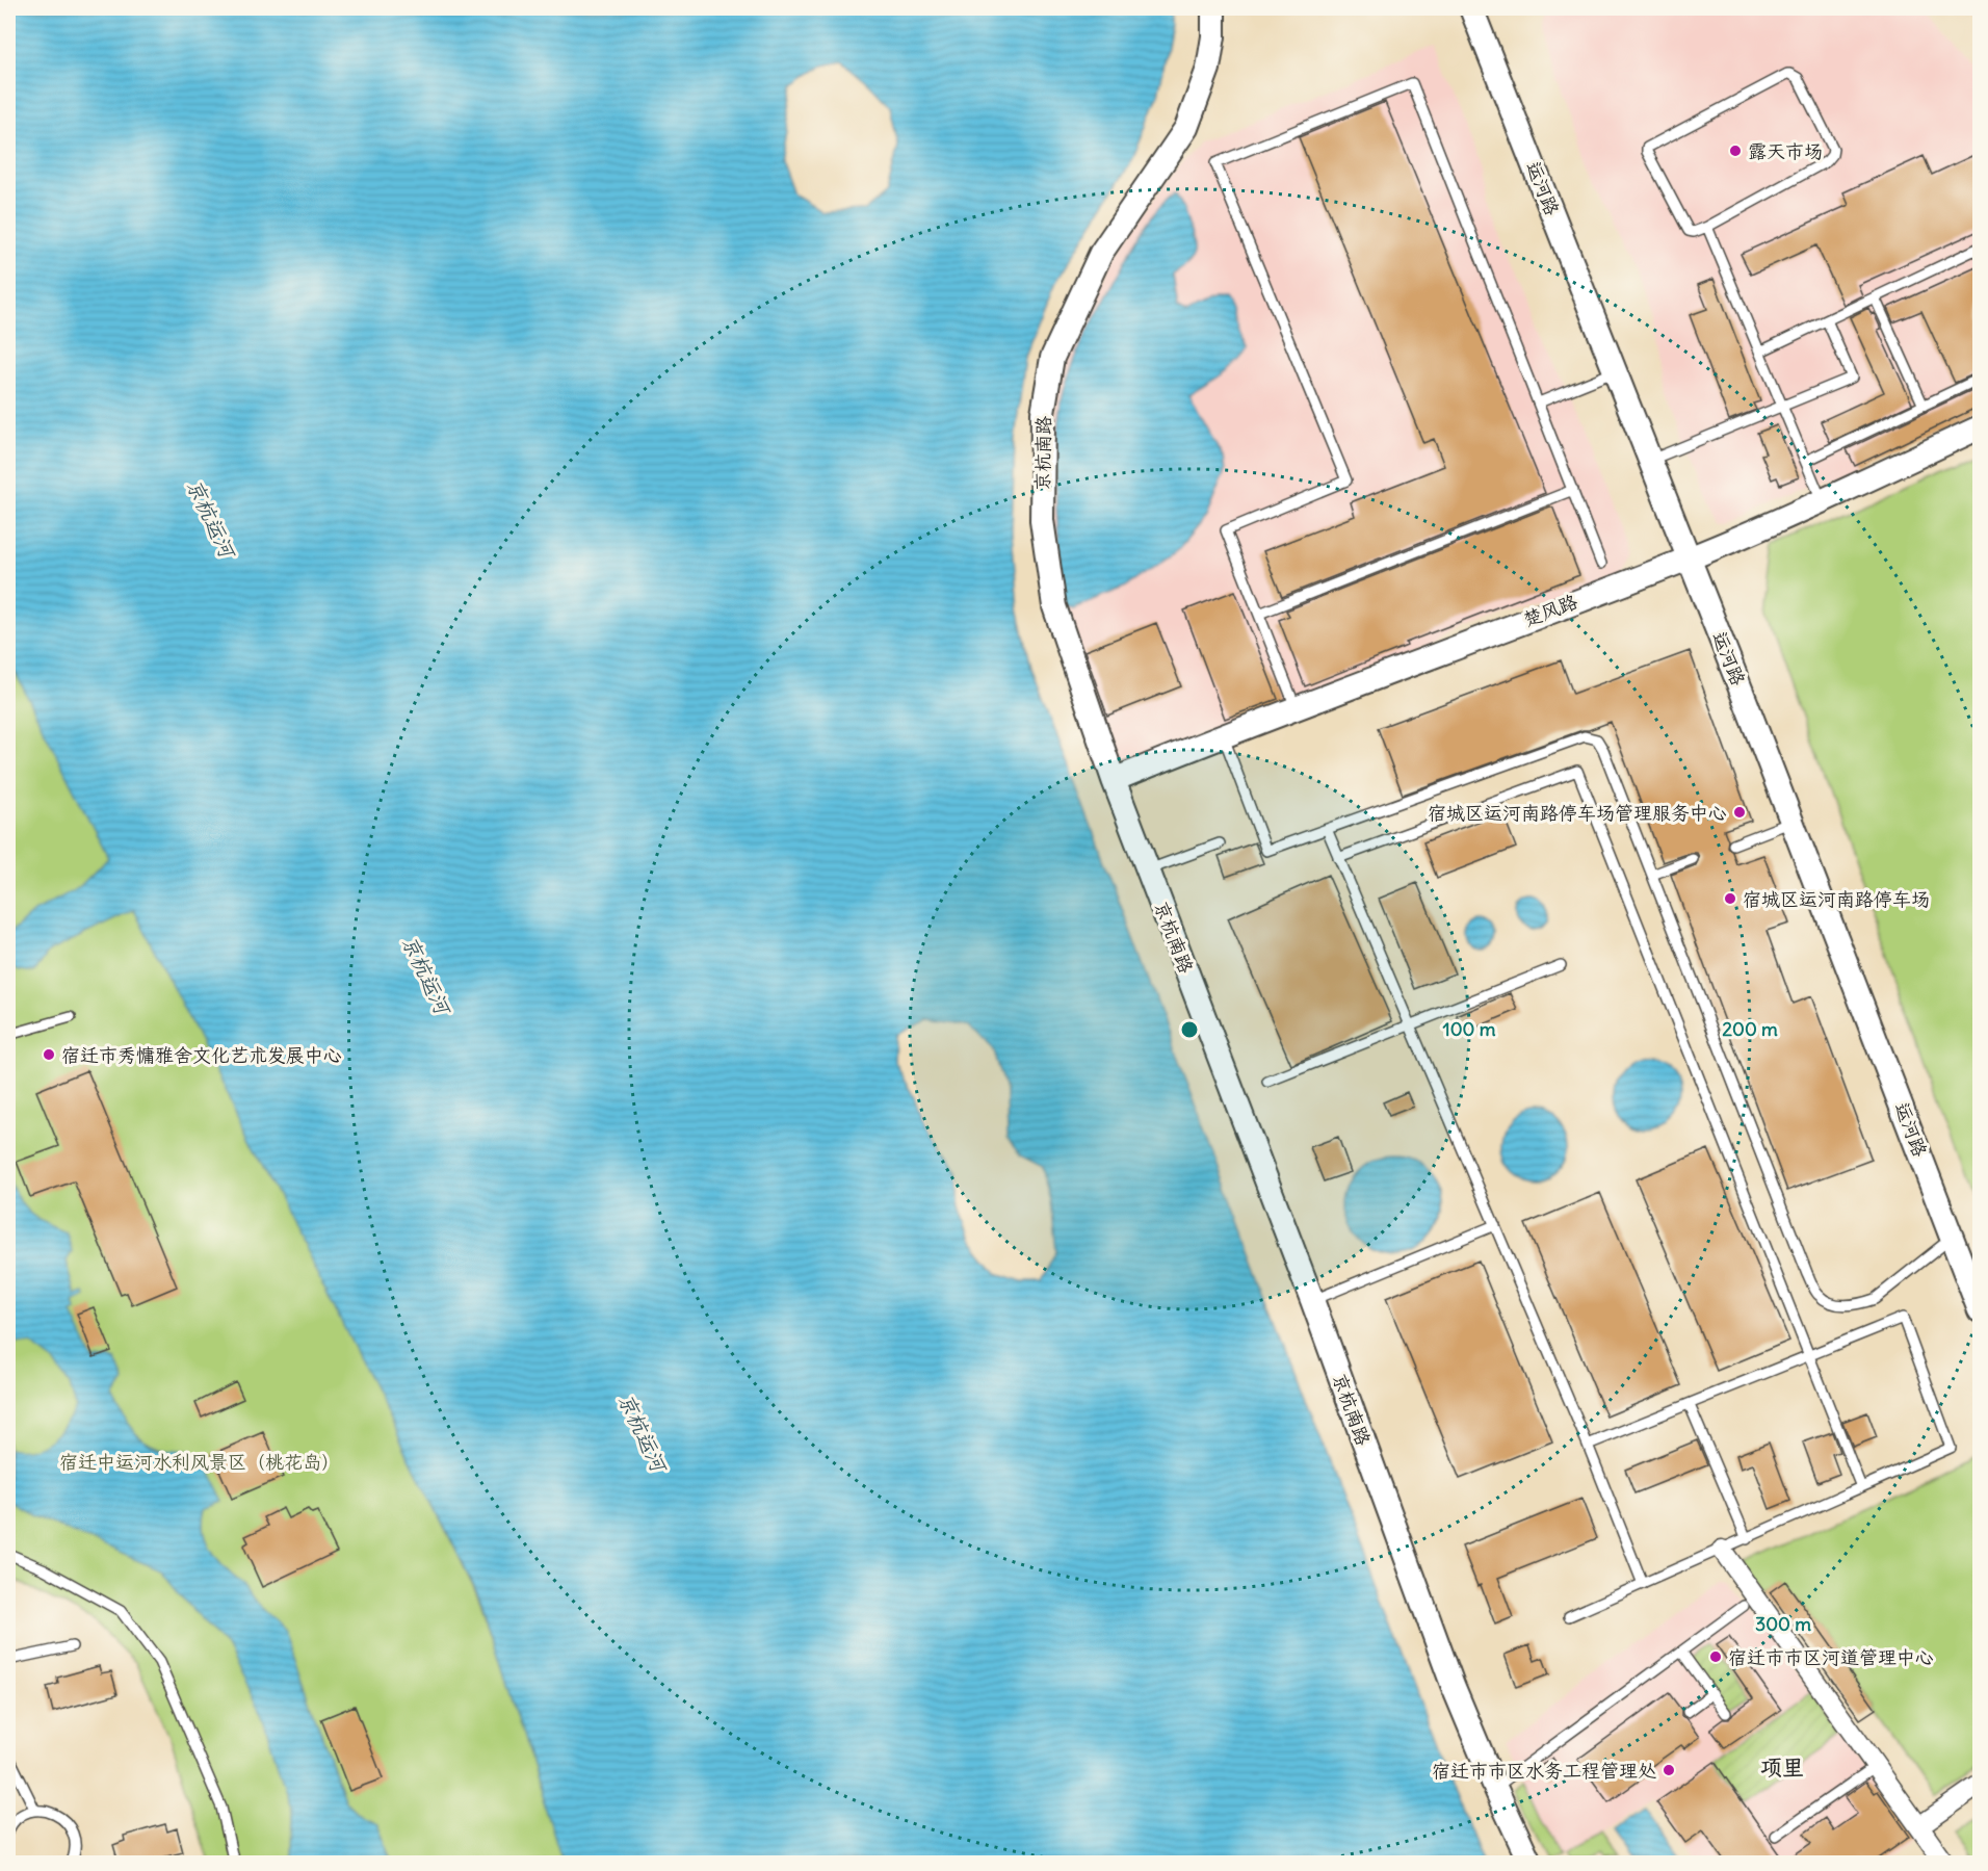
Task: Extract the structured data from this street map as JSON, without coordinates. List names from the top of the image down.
{
  "streets": {
    "street": ["运河路", "京杭南路", "楚风路"]
  },
  "crossings": [
    ["运河路", "楚风路"],
    ["京杭南路", "楚风路"]
  ],
  "districts": ["项里"],
  "water": ["京杭运河"],
  "parks": ["宿迁中运河水利风景区（桃花岛）"],
  "places": [
    "露天市场",
    "宿城区运河南路停车场管理服务中心",
    "宿城区运河南路停车场",
    "宿迁市秀慵雅舍文化艺术发展中心",
    "宿迁市市区河道管理中心",
    "宿迁市市区水务工程管理处"
  ],
  "rings": ["100 m", "200 m", "300 m"]
}
